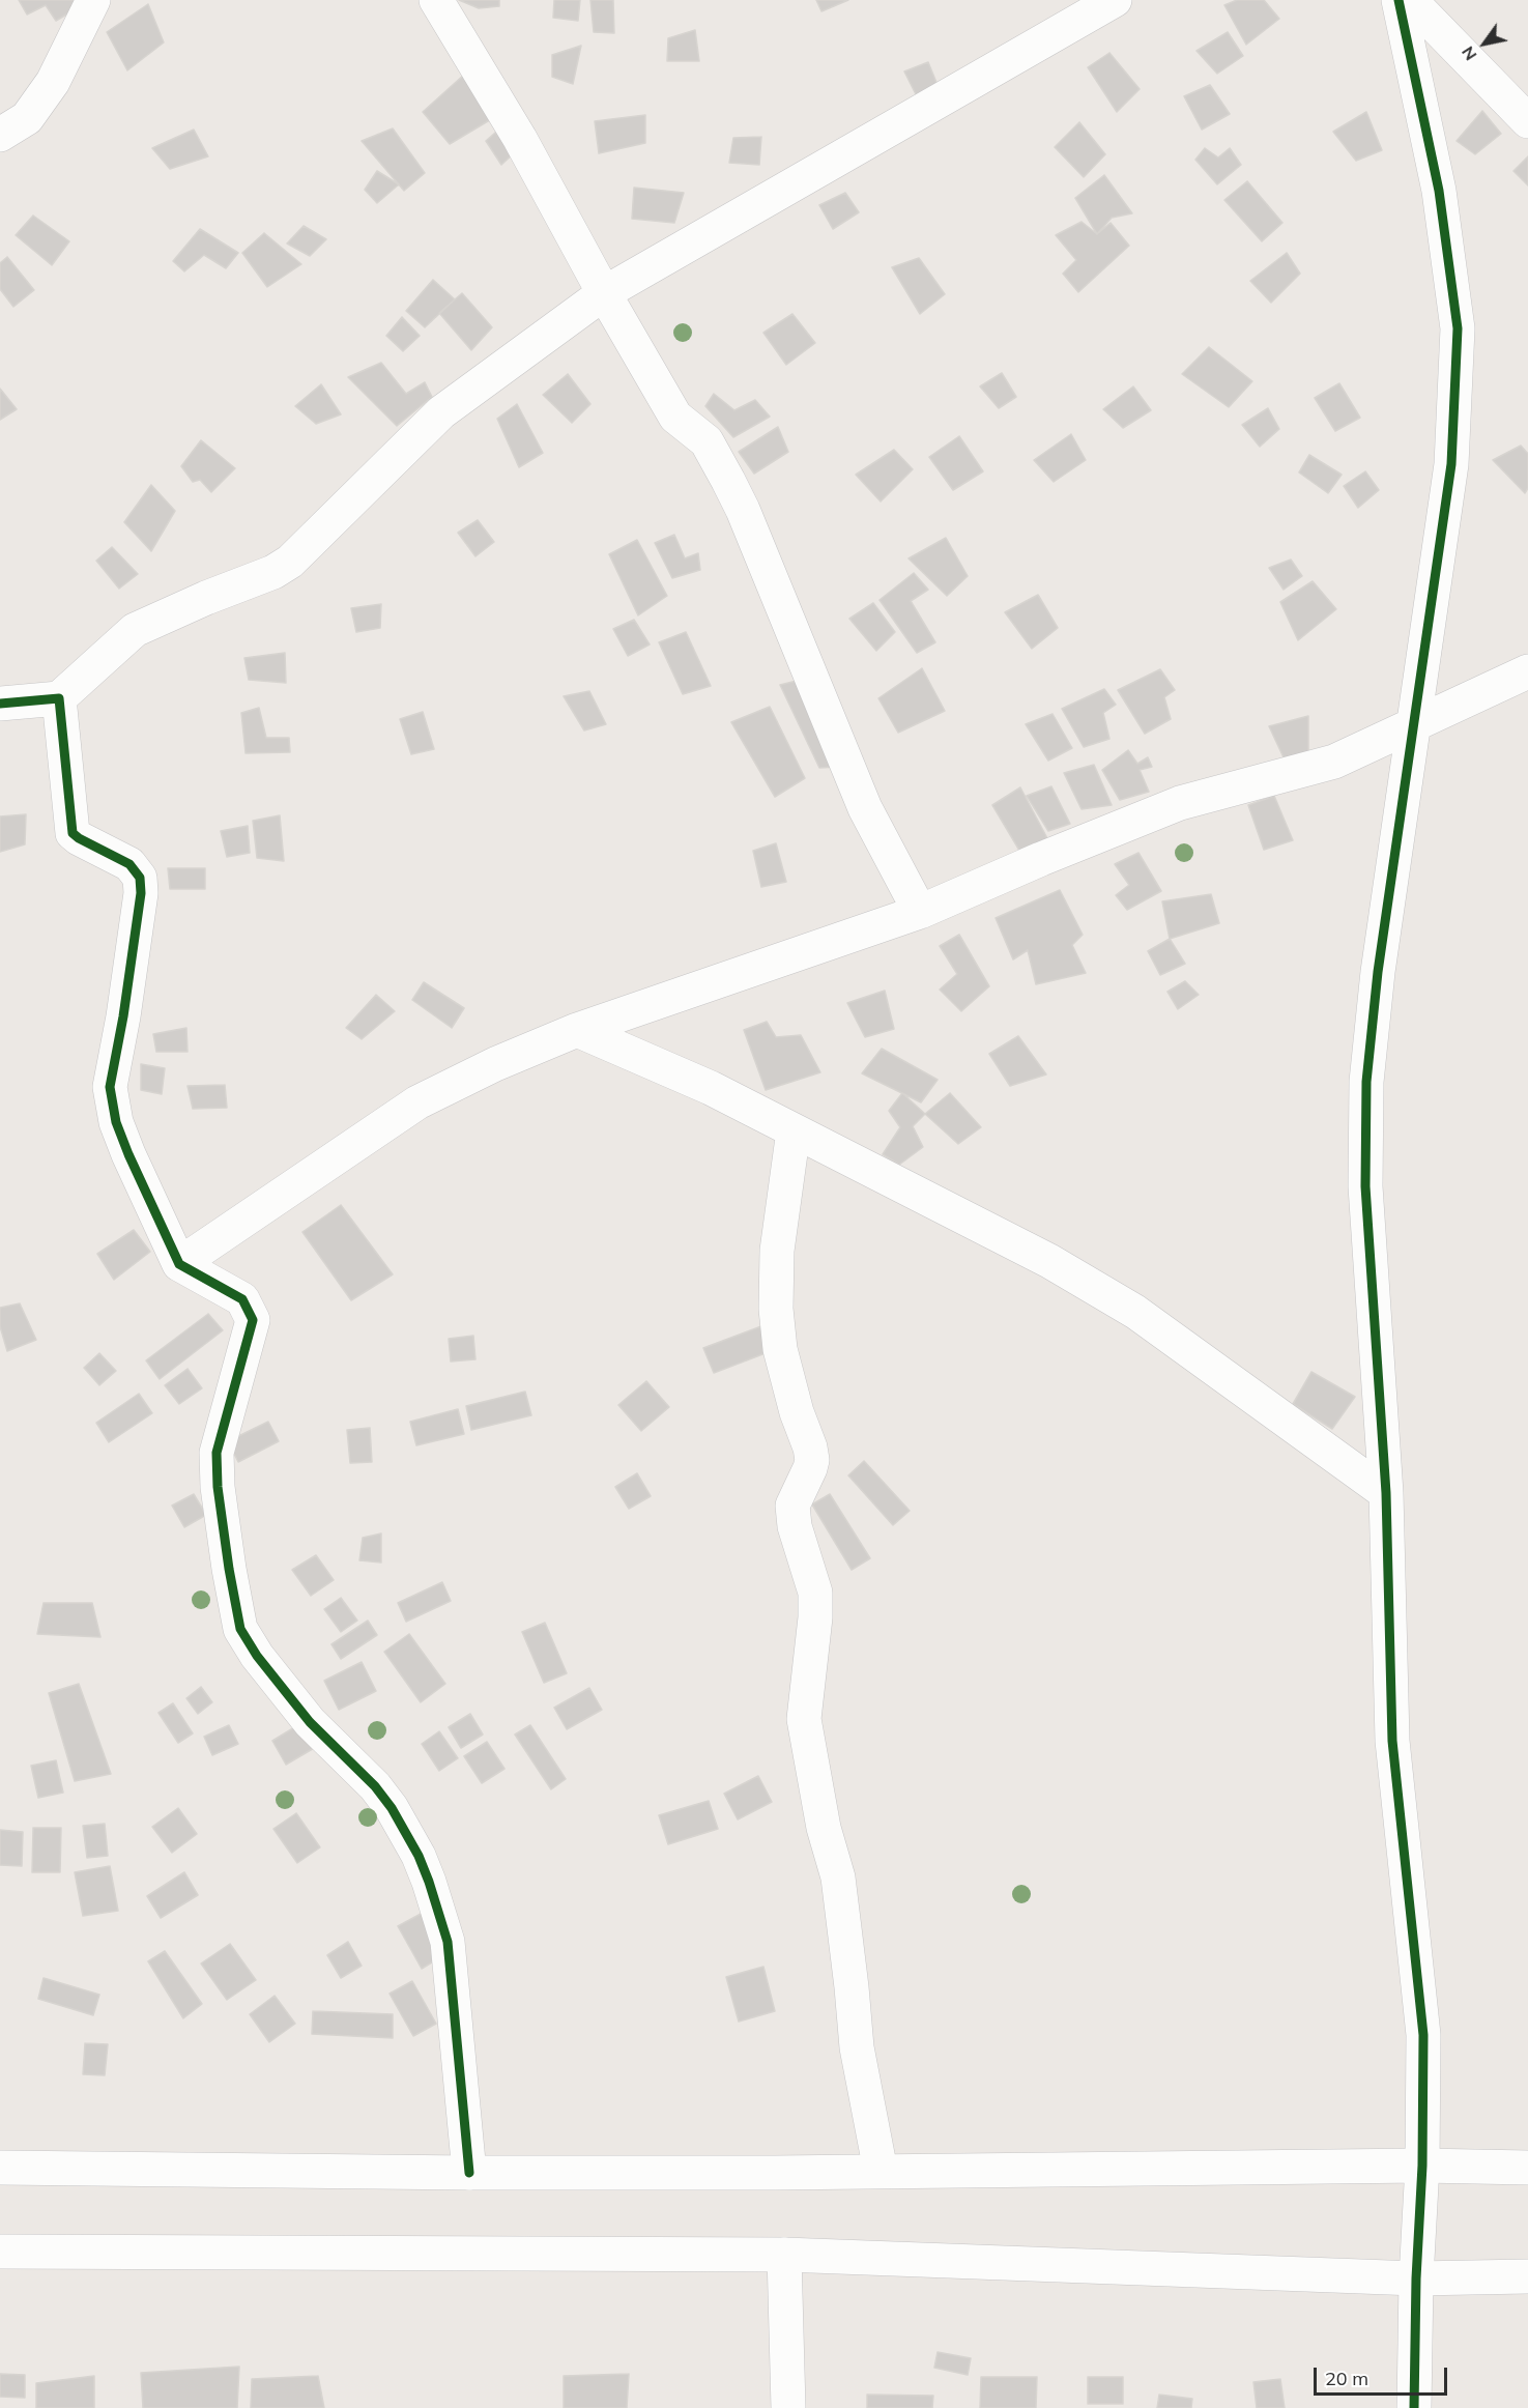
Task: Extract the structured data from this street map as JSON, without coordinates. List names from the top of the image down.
{
  "scale_bar": "20 m",
  "north": "bottom left"
}
